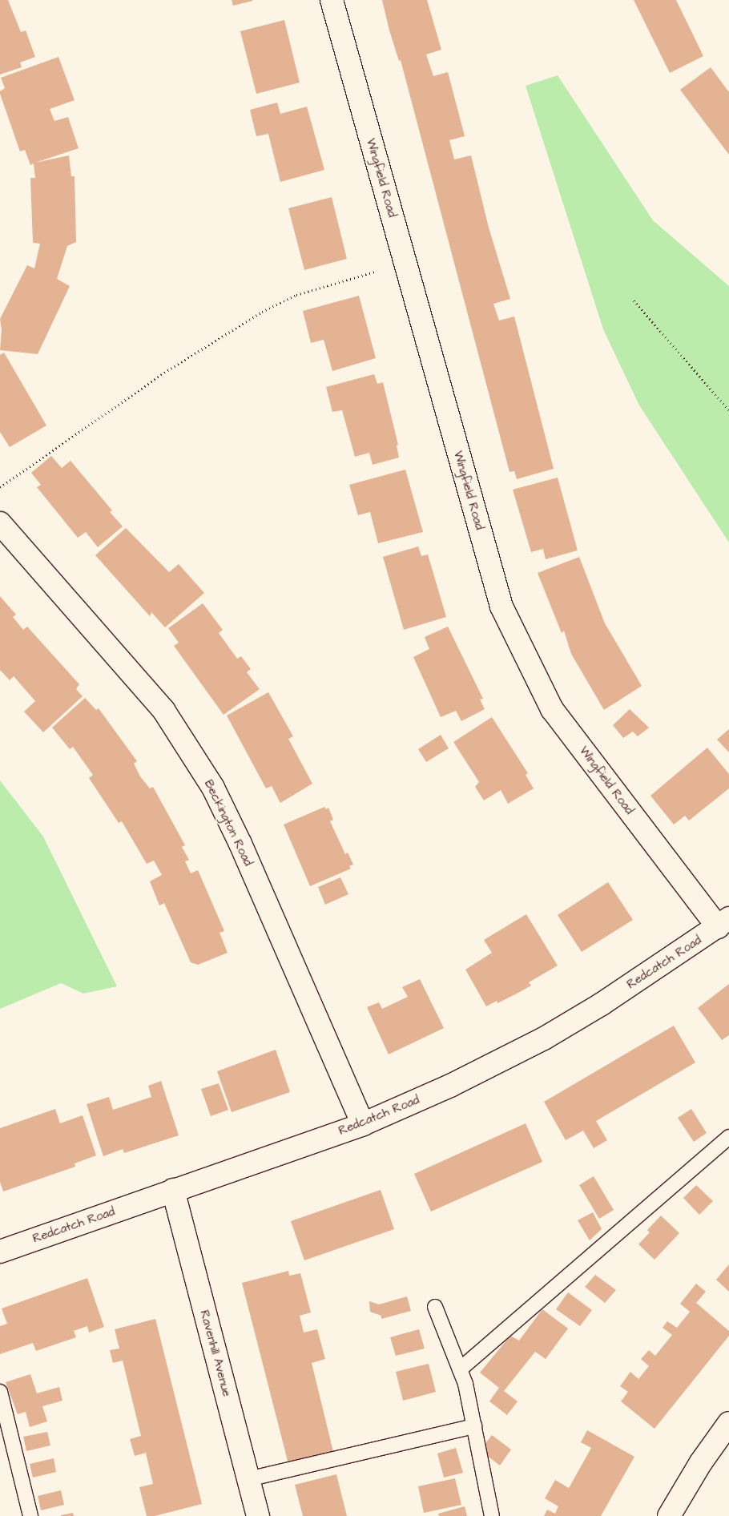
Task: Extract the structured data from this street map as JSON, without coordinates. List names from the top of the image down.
{
  "streets": {
    "street": [
      "Wingfield Road",
      "Beckington Road",
      "Redcatch Road",
      "Ravenhill Avenue"
    ]
  },
  "crossings": [
    ["Wingfield Road", "Redcatch Road"],
    ["Beckington Road", "Redcatch Road"],
    ["Redcatch Road", "Ravenhill Avenue"]
  ]
}
